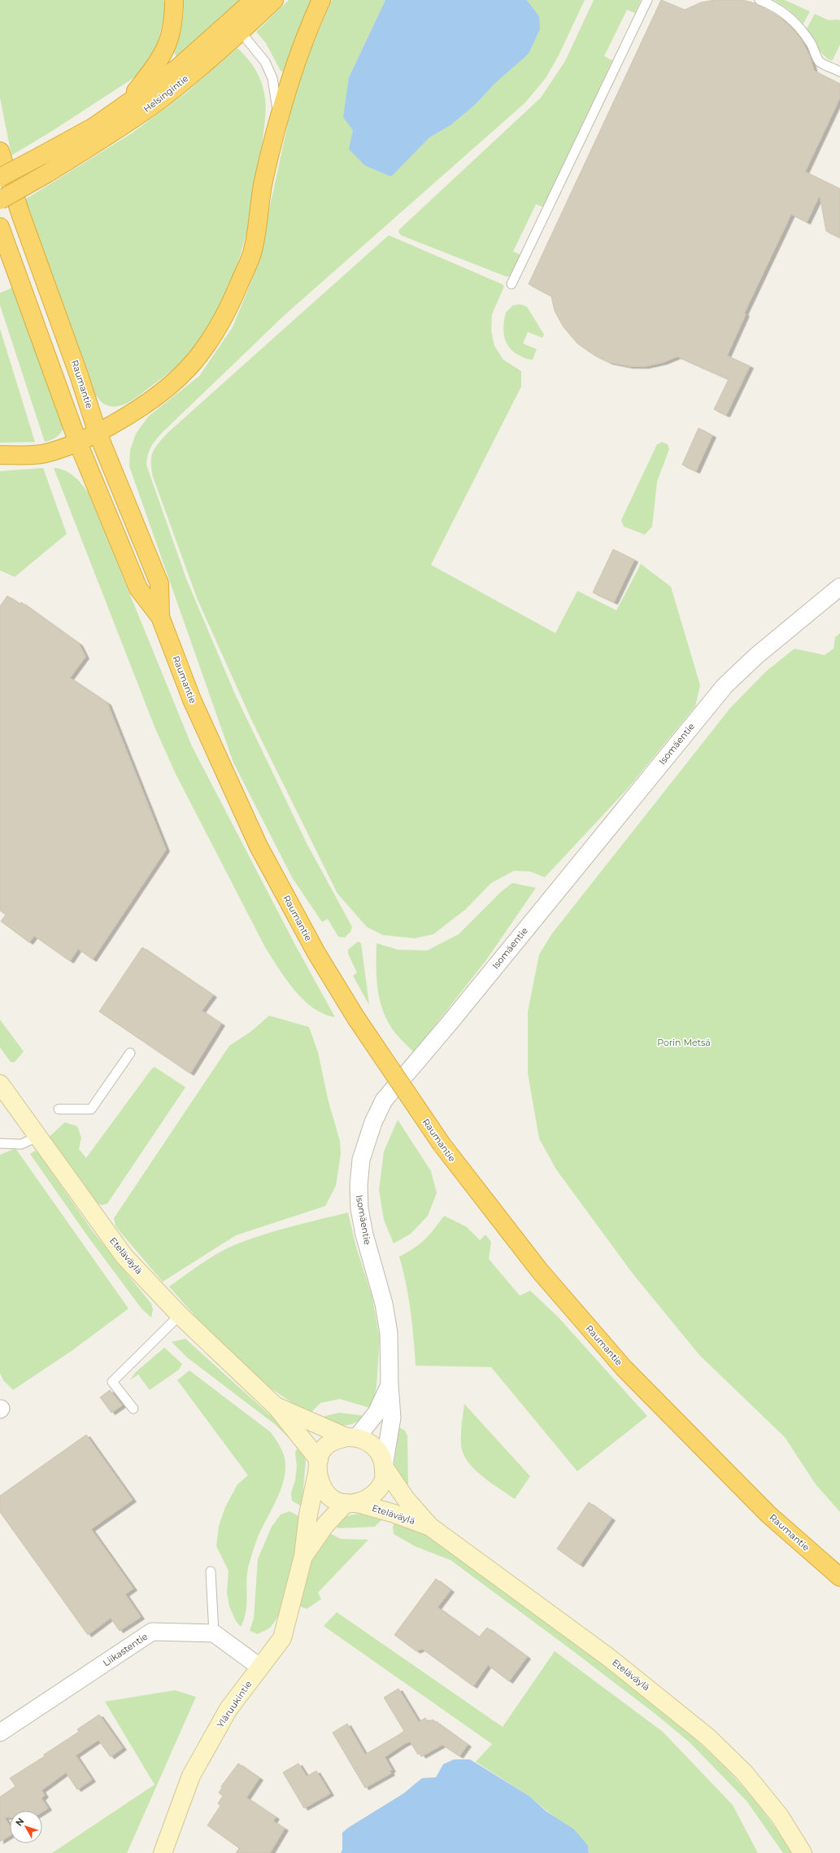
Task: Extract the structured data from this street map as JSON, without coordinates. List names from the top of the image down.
{
  "streets": {
    "highway": ["Helsingintie", "Raumantie"],
    "main road": ["Eteläväylä", "Yläruukintie"],
    "street": ["Isomäentie", "Liikastentie"]
  },
  "crossings": [
    ["Isomäentie", "Eteläväylä"],
    ["Isomäentie", "Yläruukintie"],
    ["Eteläväylä", "Yläruukintie"]
  ],
  "parks": ["Porin Metsä"],
  "north": "top left"
}
